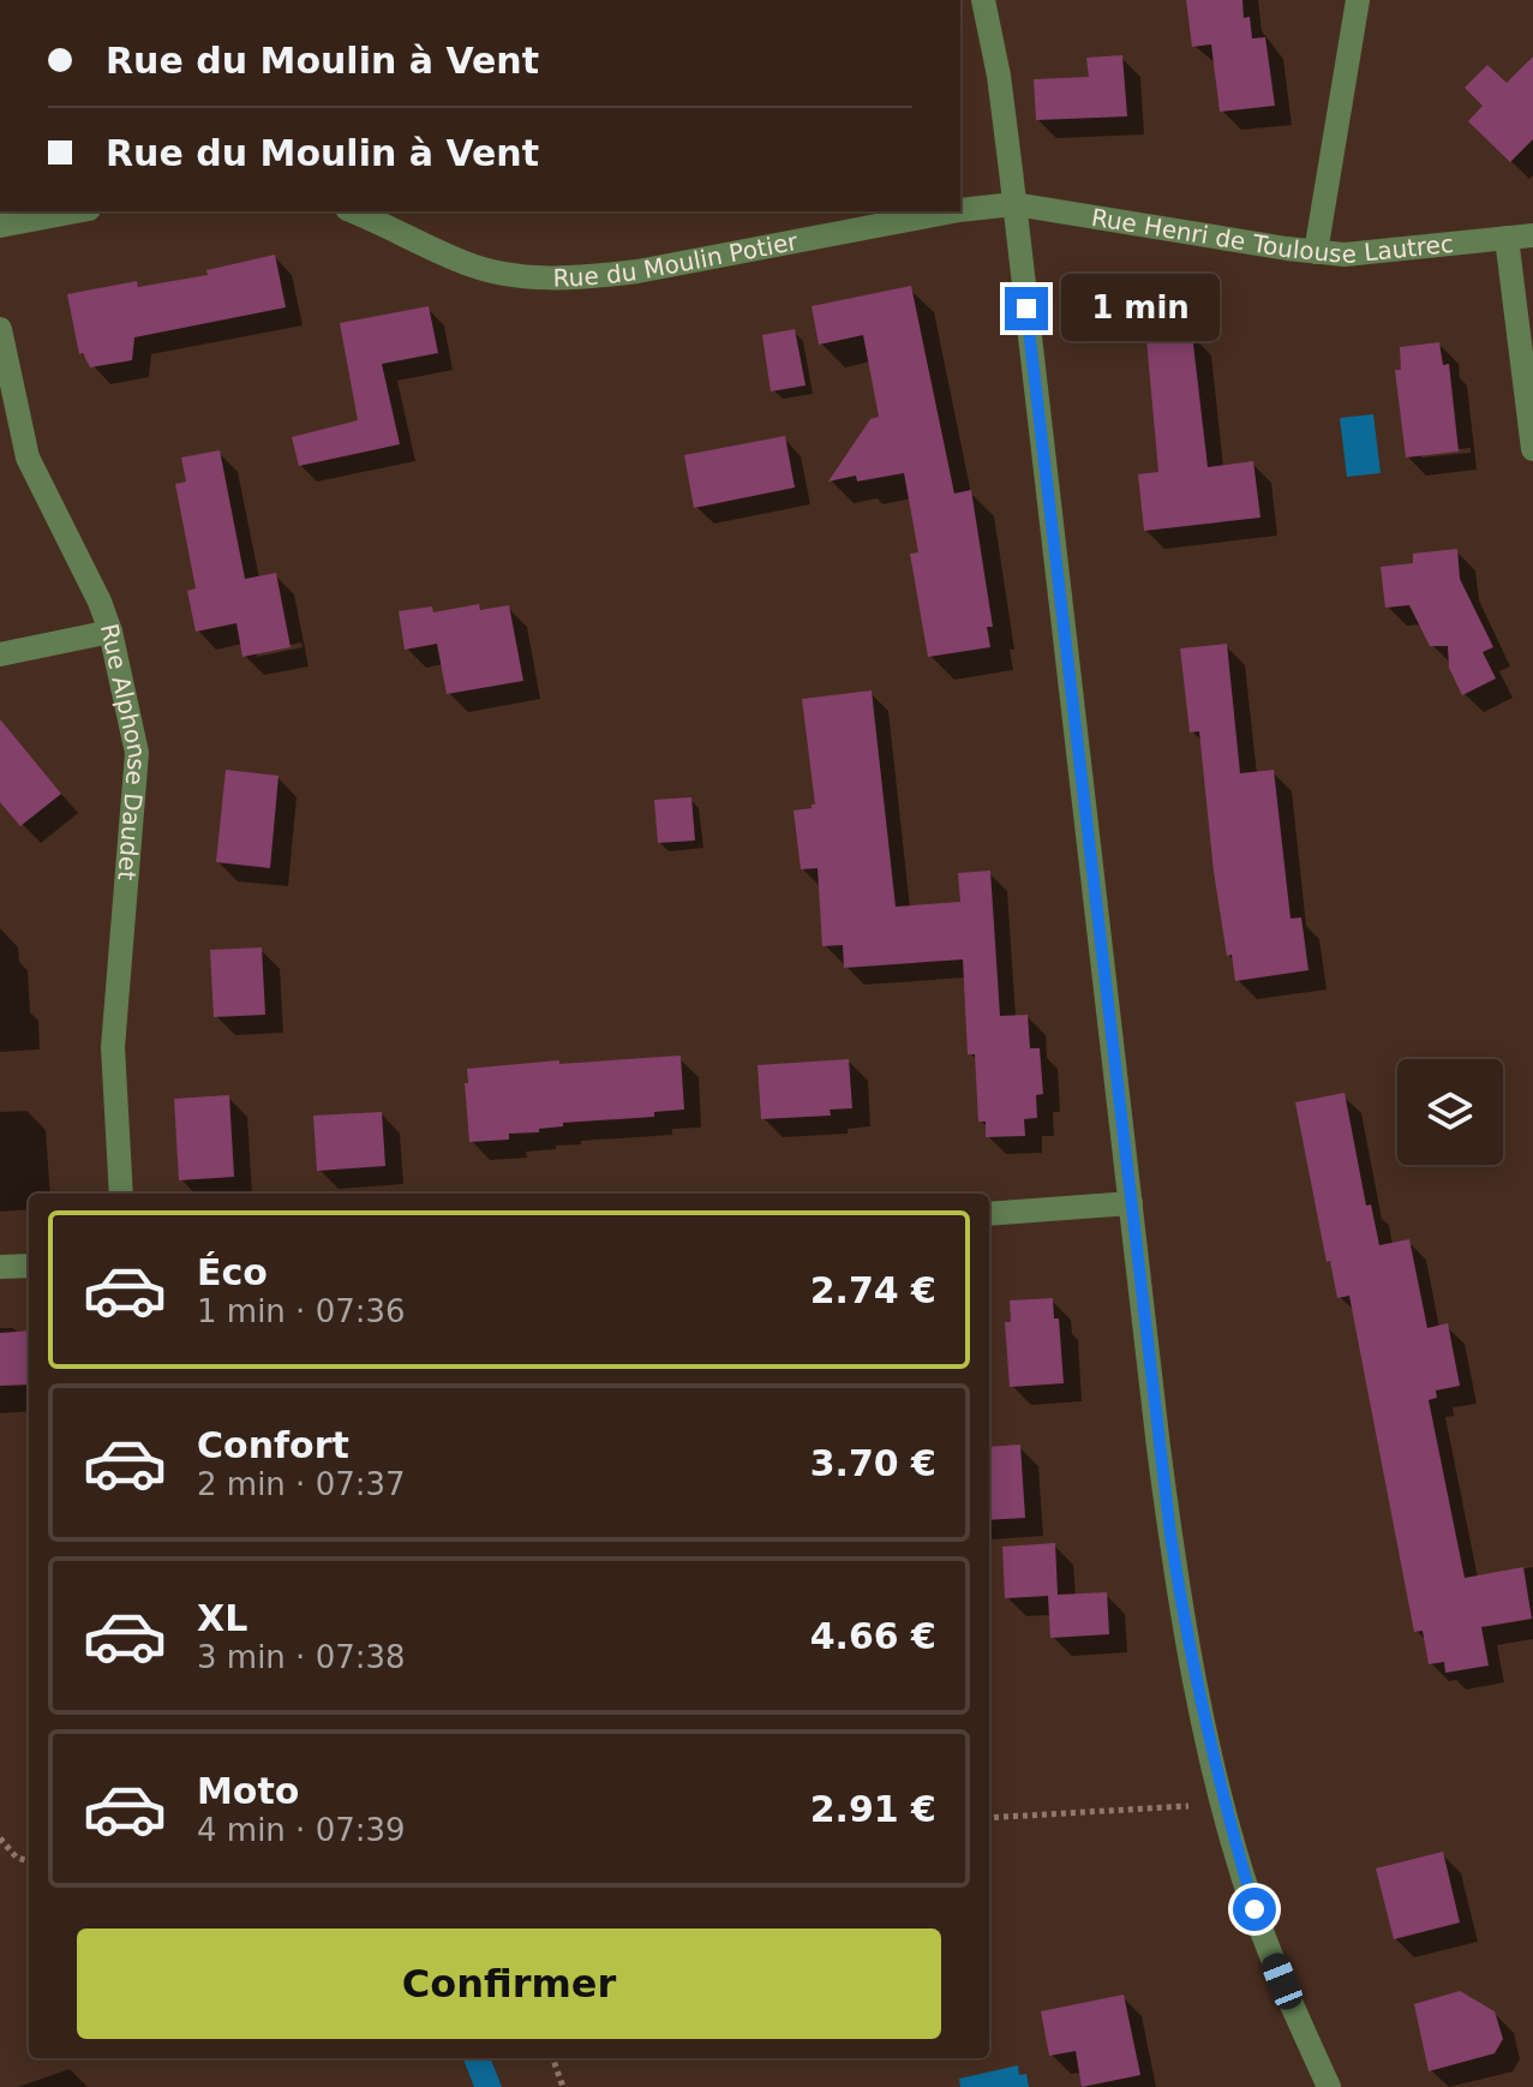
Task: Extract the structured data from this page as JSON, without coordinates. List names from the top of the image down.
{
  "streets": {
    "street": ["Rue Henri de Toulouse Lautrec", "Rue du Moulin Potier", "Rue Alphonse Daudet"]
  },
  "crossings": [
    ["Rue Henri de Toulouse Lautrec", "Rue du Moulin Potier"]
  ],
  "page": {
    "banner": ["Rue du Moulin à Vent", "Rue du Moulin à Vent"],
    "bubble": "1 min",
    "list": [
      {
        "name": "Éco",
        "note": "1 min · 07:36",
        "value": "2.74 €"
      },
      {
        "name": "Confort",
        "note": "2 min · 07:37",
        "value": "3.70 €"
      },
      {
        "name": "XL",
        "note": "3 min · 07:38",
        "value": "4.66 €"
      },
      {
        "name": "Moto",
        "note": "4 min · 07:39",
        "value": "2.91 €"
      }
    ],
    "buttons": "Confirmer"
  }
}
